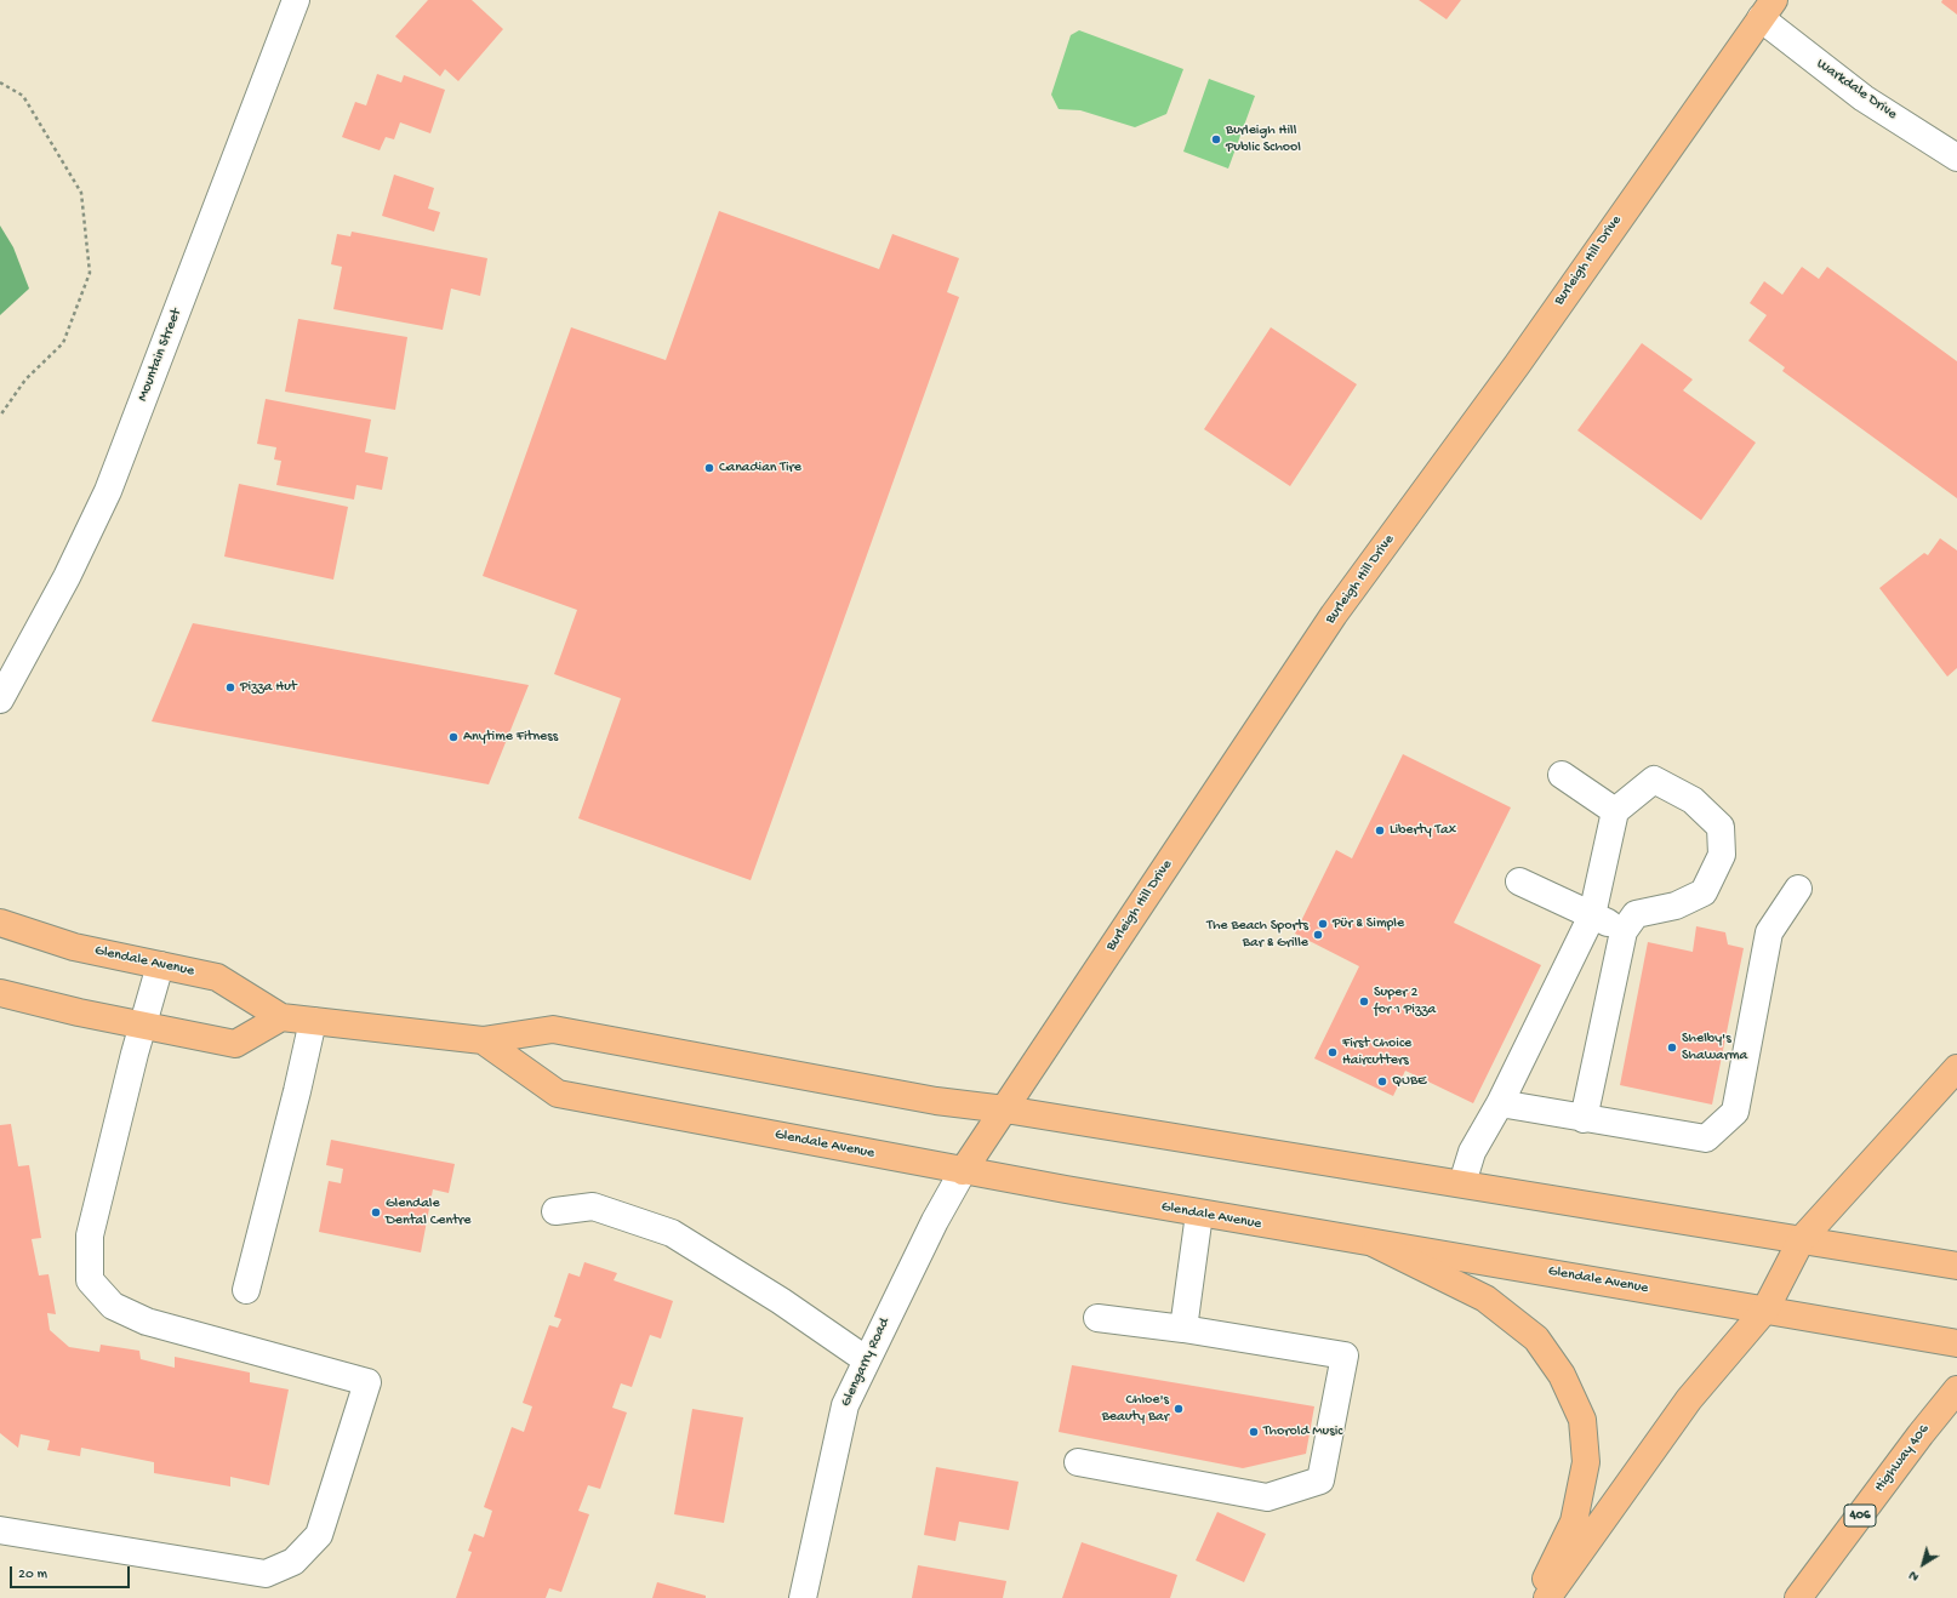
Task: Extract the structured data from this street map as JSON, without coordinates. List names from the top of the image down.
{
  "streets": {
    "main road": [
      "Burleigh Hill Drive",
      "Glendale Avenue",
      "Highway 406",
      "406"
    ],
    "street": ["Warkdale Drive", "Mountain Street", "Glengarry Road"]
  },
  "crossings": [
    ["Warkdale Drive", "Burleigh Hill Drive"],
    ["Burleigh Hill Drive", "Glendale Avenue"],
    ["Burleigh Hill Drive", "Glengarry Road"],
    ["Glendale Avenue", "Glengarry Road"]
  ],
  "places": [
    "Burleigh Hill Public School",
    "Canadian Tire",
    "Pizza Hut",
    "Anytime Fitness",
    "Liberty Tax",
    "Pür & Simple",
    "The Beach Sports Bar & Grille",
    "Super 2 for 1 Pizza",
    "Shelby's Shawarma",
    "First Choice Haircutters",
    "QUBE",
    "Glendale Dental Centre",
    "Chloe's Beauty Bar",
    "Thorold Music"
  ],
  "scale_bar": "20 m",
  "north": "bottom left"
}
